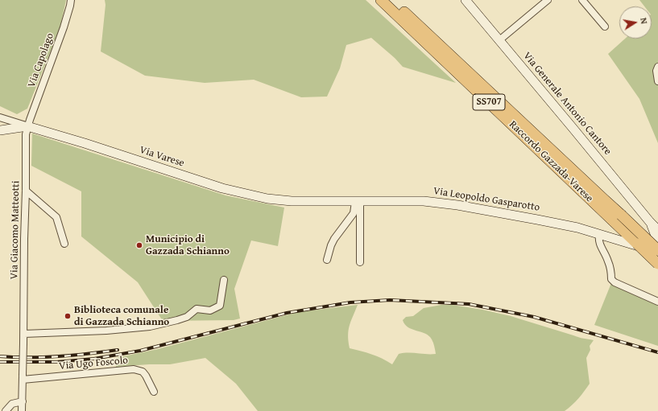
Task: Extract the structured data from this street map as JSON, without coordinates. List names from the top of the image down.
{
  "streets": {
    "highway": ["SS707", "Raccordo Gazzada-Varese"],
    "main road": ["Via Generale Antonio Cantore", "Via Varese", "Via Leopoldo Gasparotto"],
    "street": ["Via Capolago", "Via Giacomo Matteotti", "Via Ugo Foscolo"]
  },
  "crossings": [
    ["Via Capolago", "Via Varese"],
    ["Via Capolago", "Via Giacomo Matteotti"],
    ["Via Varese", "Via Leopoldo Gasparotto"],
    ["Via Varese", "Via Giacomo Matteotti"],
    ["Raccordo Gazzada-Varese", "Via Leopoldo Gasparotto"],
    ["Via Giacomo Matteotti", "Via Ugo Foscolo"]
  ],
  "places": ["Municipio di Gazzada Schianno", "Biblioteca comunale di Gazzada Schianno"],
  "north": "right"
}
